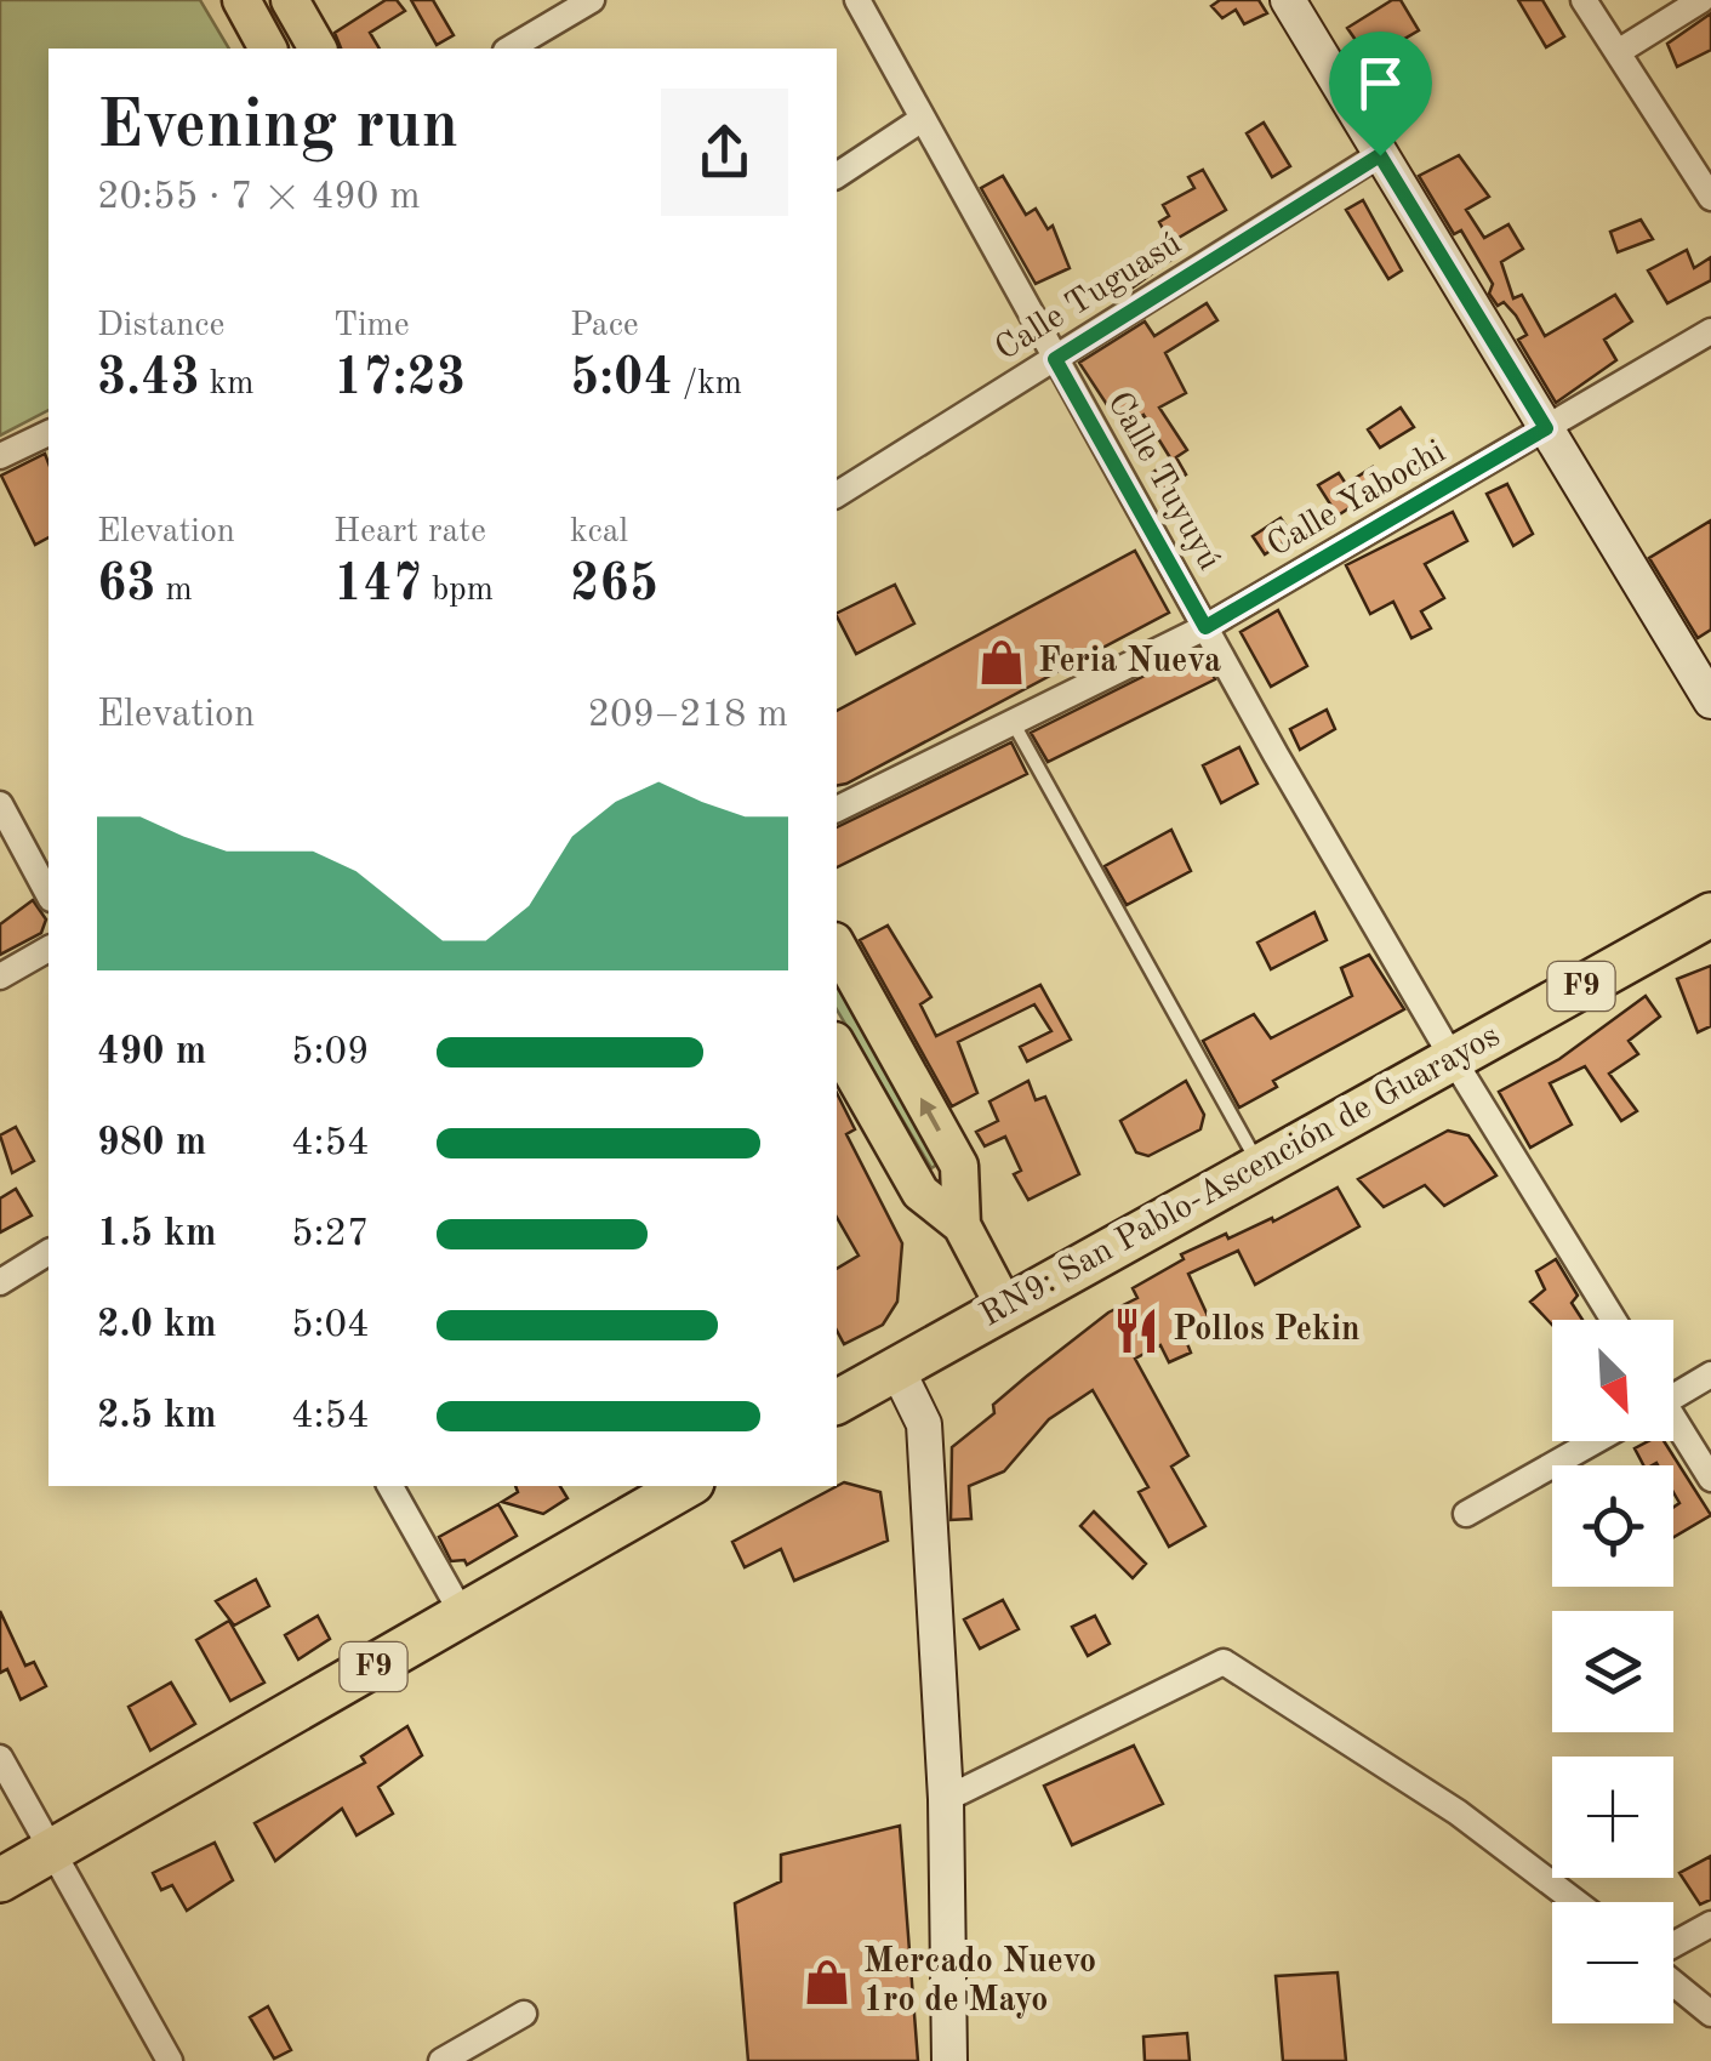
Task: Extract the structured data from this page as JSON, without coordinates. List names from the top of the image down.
{
  "streets": {
    "highway": ["F9", "RN9: San Pablo-Ascención de Guarayos"],
    "street": ["Calle Tuguasú", "Calle Tuyuyú", "Calle Yabochi"]
  },
  "crossings": [
    ["Calle Tuguasú", "Calle Tuyuyú"],
    ["Calle Tuyuyú", "Calle Yabochi"],
    ["Calle Tuyuyú", "RN9: San Pablo-Ascención de Guarayos"]
  ],
  "places": {
    "shop": ["Feria Nueva", "Mercado Nuevo 1ro de Mayo"],
    "restaurant": ["Pollos Pekin"]
  },
  "north": "bottom right",
  "page": {
    "heading": ["Evening run", "20:55 · 7 × 490 m"],
    "stats": [
      ["Distance", "3.43 km"],
      ["Time", "17:23"],
      ["Pace", "5:04 /km"],
      ["Elevation", "63 m"],
      ["Heart rate", "147 bpm"],
      ["kcal", "265"]
    ],
    "chart": ["Elevation", "209–218 m"],
    "list": [
      {
        "name": "490 m",
        "note": "5:09"
      },
      {
        "name": "980 m",
        "note": "4:54"
      },
      {
        "name": "1.5 km",
        "note": "5:27"
      },
      {
        "name": "2.0 km",
        "note": "5:04"
      },
      {
        "name": "2.5 km",
        "note": "4:54"
      }
    ],
    "map_buttons": ["+", "−"]
  }
}
